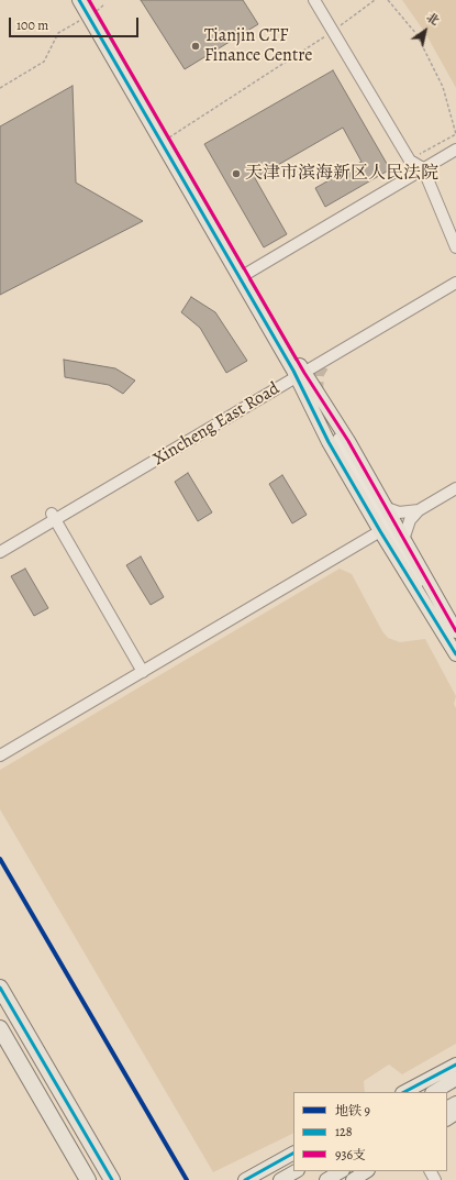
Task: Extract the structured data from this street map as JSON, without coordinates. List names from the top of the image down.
{
  "streets": {
    "street": ["Xincheng East Road"]
  },
  "places": ["Tianjin CTF Finance Centre", "天津市滨海新区人民法院"],
  "lines": ["transit line 128", "transit line 936支", "metro line 9"],
  "legend": ["地铁 9", "128", "936支"],
  "scale_bar": "100 m",
  "north": "top right"
}
